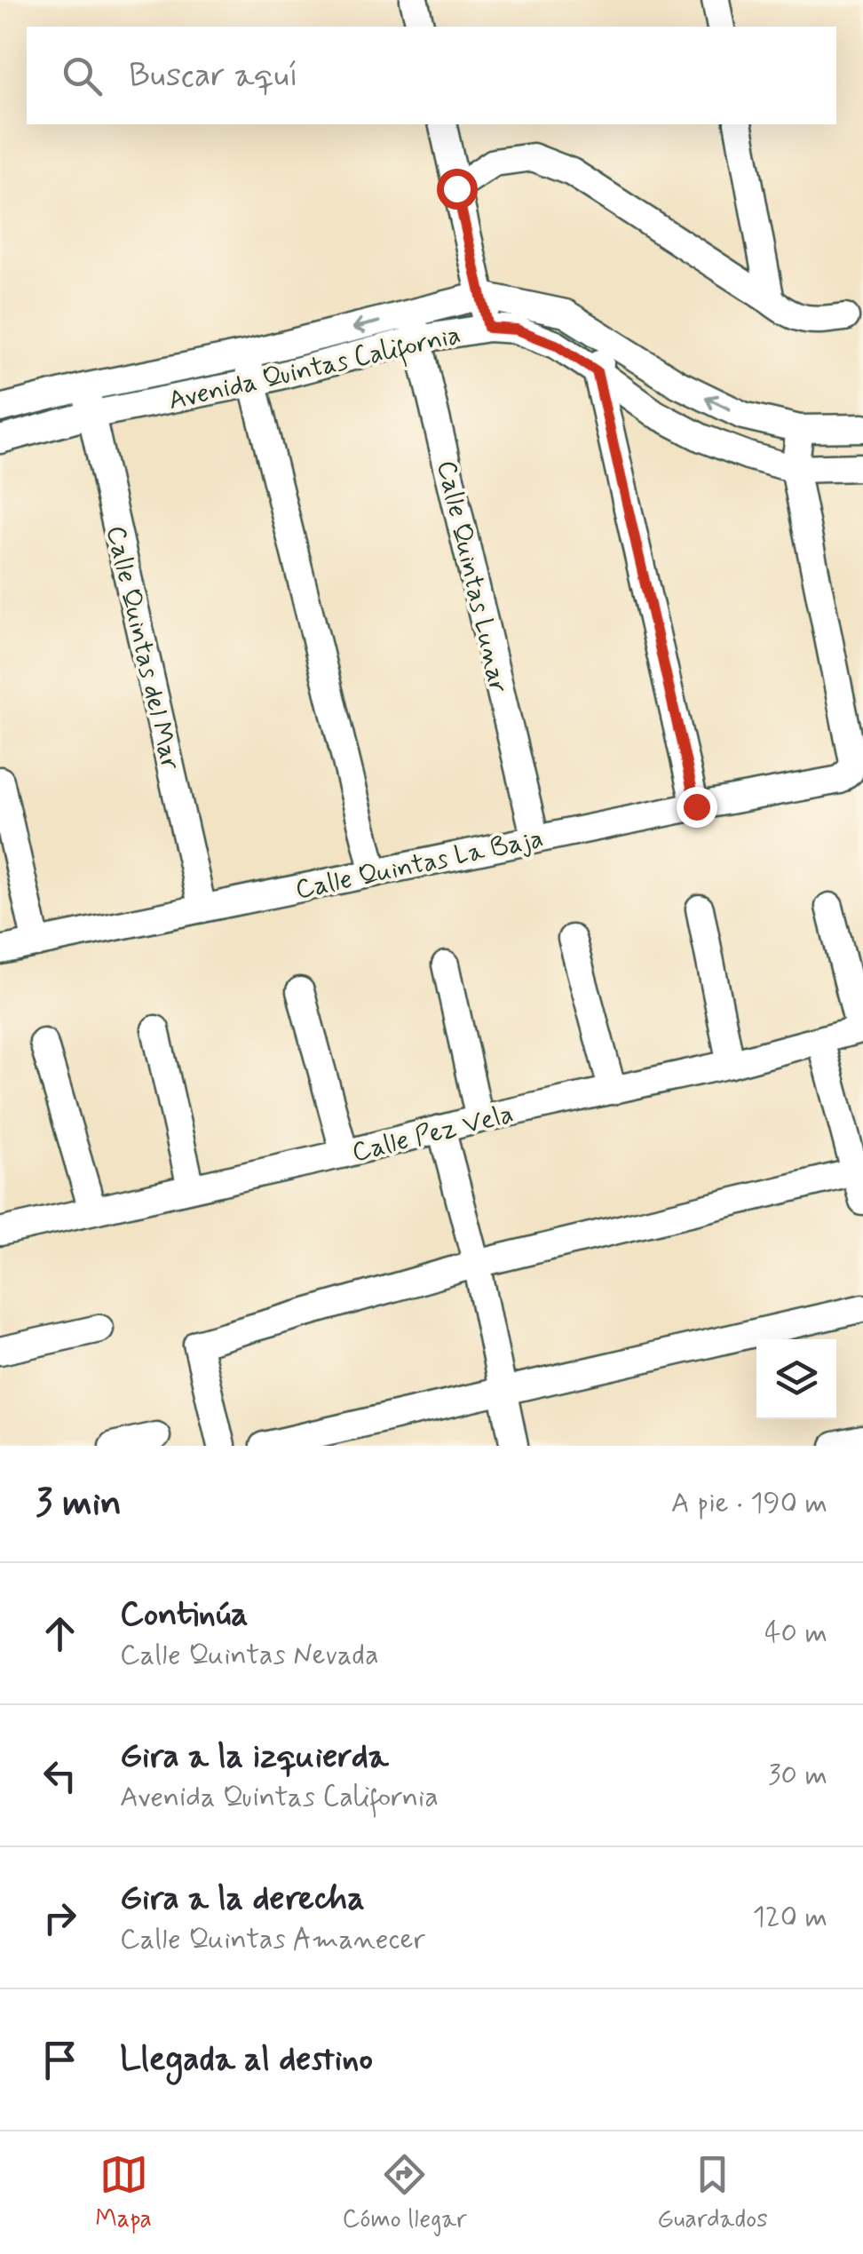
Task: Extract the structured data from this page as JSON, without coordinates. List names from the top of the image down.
{
  "streets": {
    "street": [
      "Avenida Quintas California",
      "Calle Quintas Lunar",
      "Calle Quintas del Mar",
      "Calle Quintas La Baja",
      "Calle Pez Vela"
    ]
  },
  "crossings": [
    ["Avenida Quintas California", "Calle Quintas Lunar"],
    ["Avenida Quintas California", "Calle Quintas del Mar"],
    ["Avenida Quintas California", "Calle Quintas La Baja"],
    ["Calle Quintas Lunar", "Calle Quintas La Baja"],
    ["Calle Quintas del Mar", "Calle Quintas La Baja"]
  ],
  "page": {
    "search": "Buscar aquí",
    "heading": ["3 min", "A pie · 190 m"],
    "list": [
      ["Continúa", "Calle Quintas Nevada", "40 m"],
      ["Gira a la izquierda", "Avenida Quintas California", "30 m"],
      ["Gira a la derecha", "Calle Quintas Amanecer", "120 m"],
      "Llegada al destino"
    ],
    "nav": ["Mapa", "Cómo llegar", "Guardados"]
  }
}
